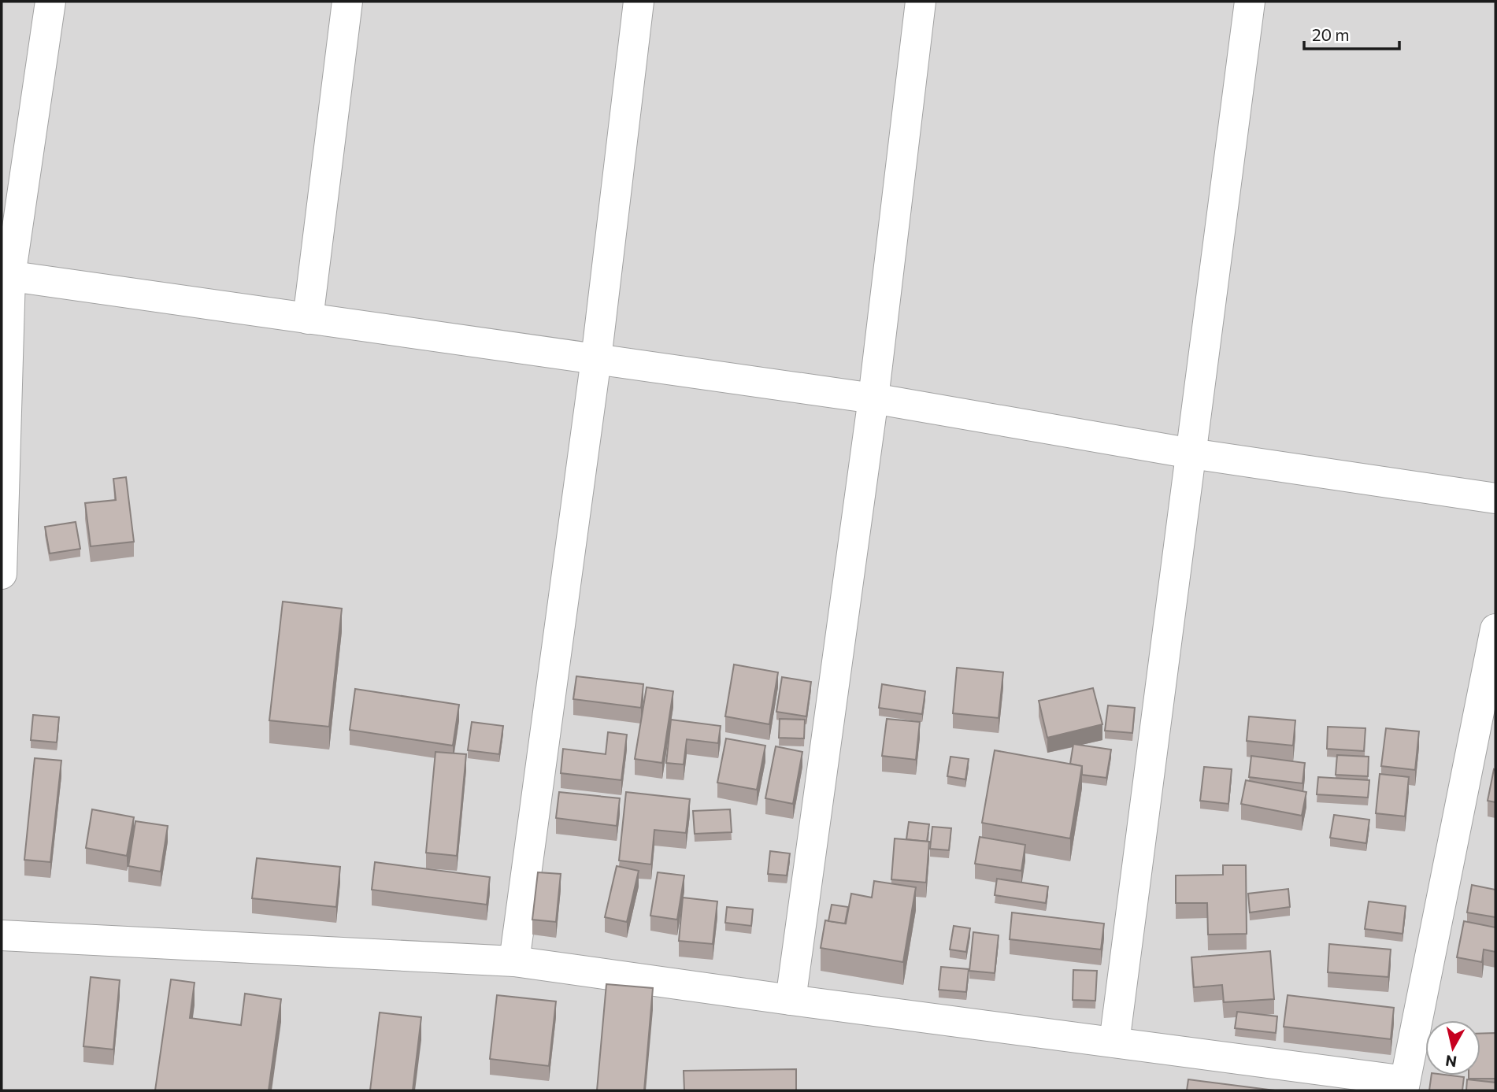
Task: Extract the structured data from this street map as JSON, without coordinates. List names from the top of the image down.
{
  "scale_bar": "20 m",
  "north": "bottom"
}
